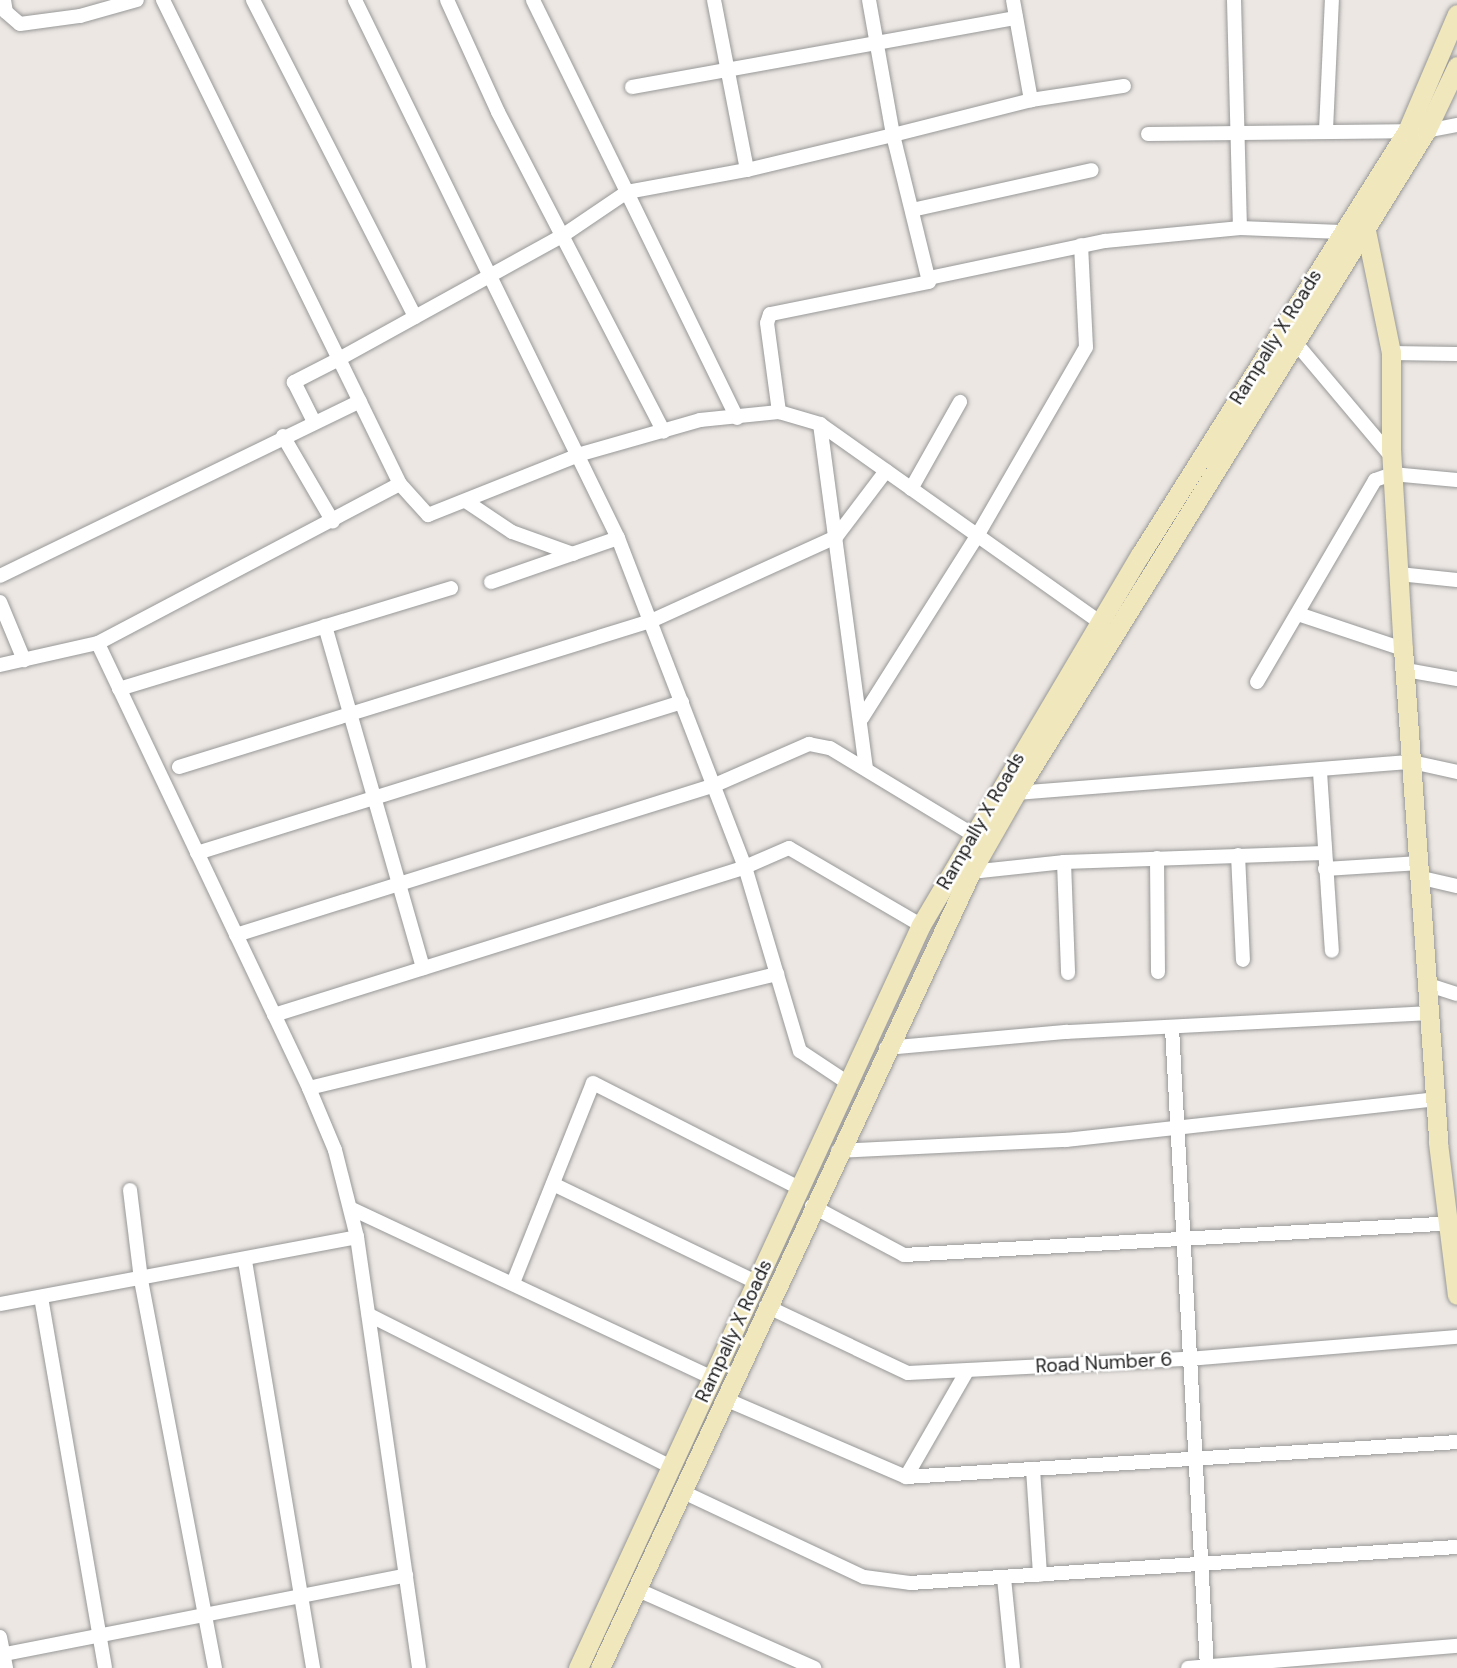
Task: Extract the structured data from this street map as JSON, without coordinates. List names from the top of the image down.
{
  "streets": {
    "main road": ["Rampally X Roads"],
    "street": ["Road Number 6"]
  }
}
